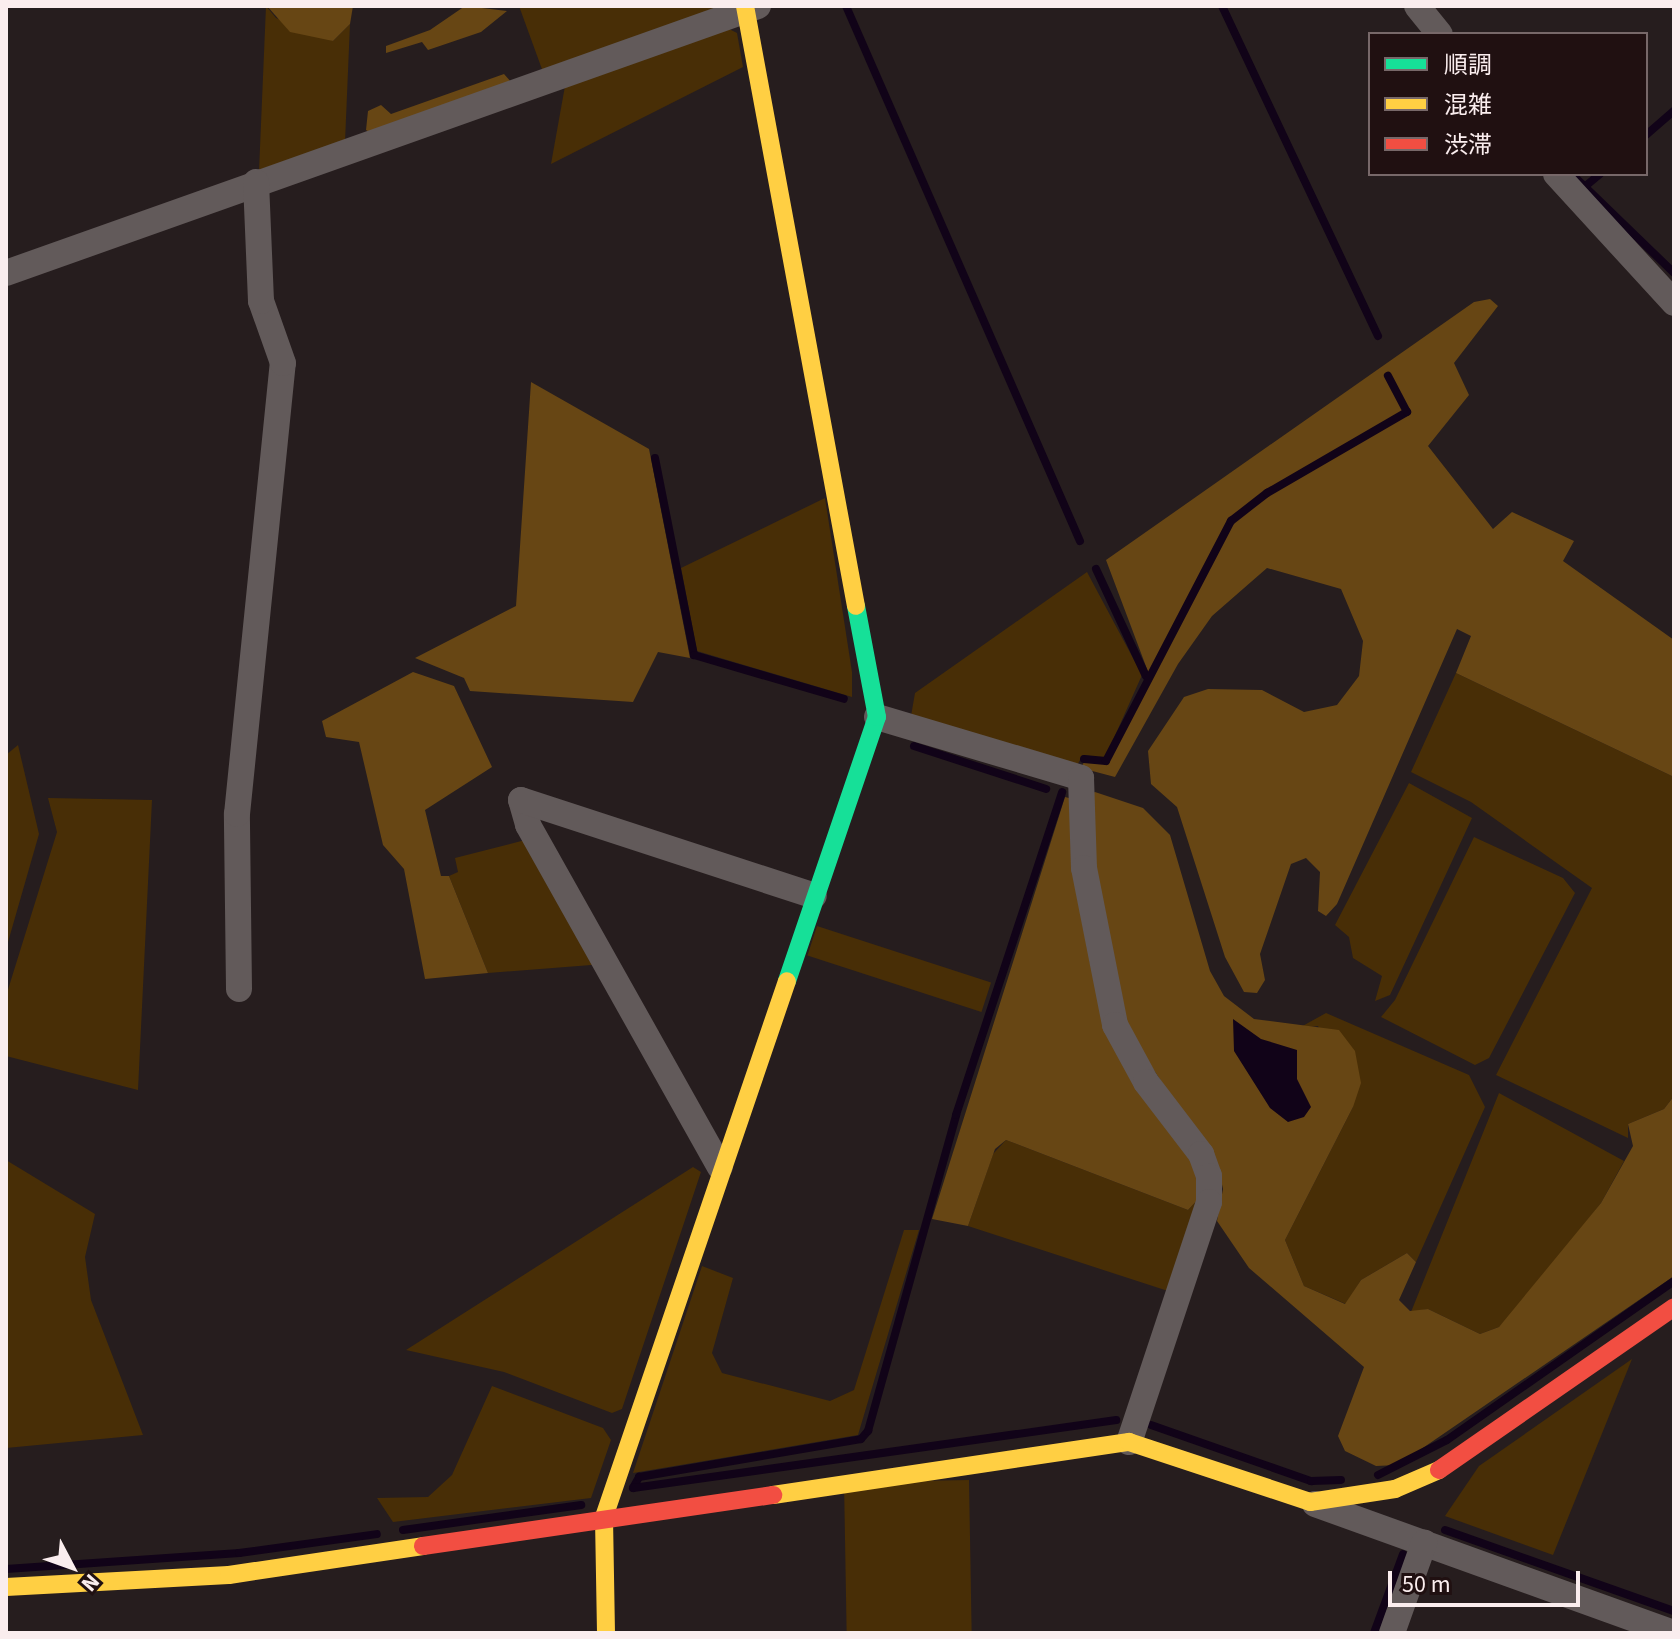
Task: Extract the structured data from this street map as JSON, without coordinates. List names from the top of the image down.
{
  "legend": ["順調", "混雑", "渋滞"],
  "scale_bar": "50 m",
  "north": "bottom right"
}
